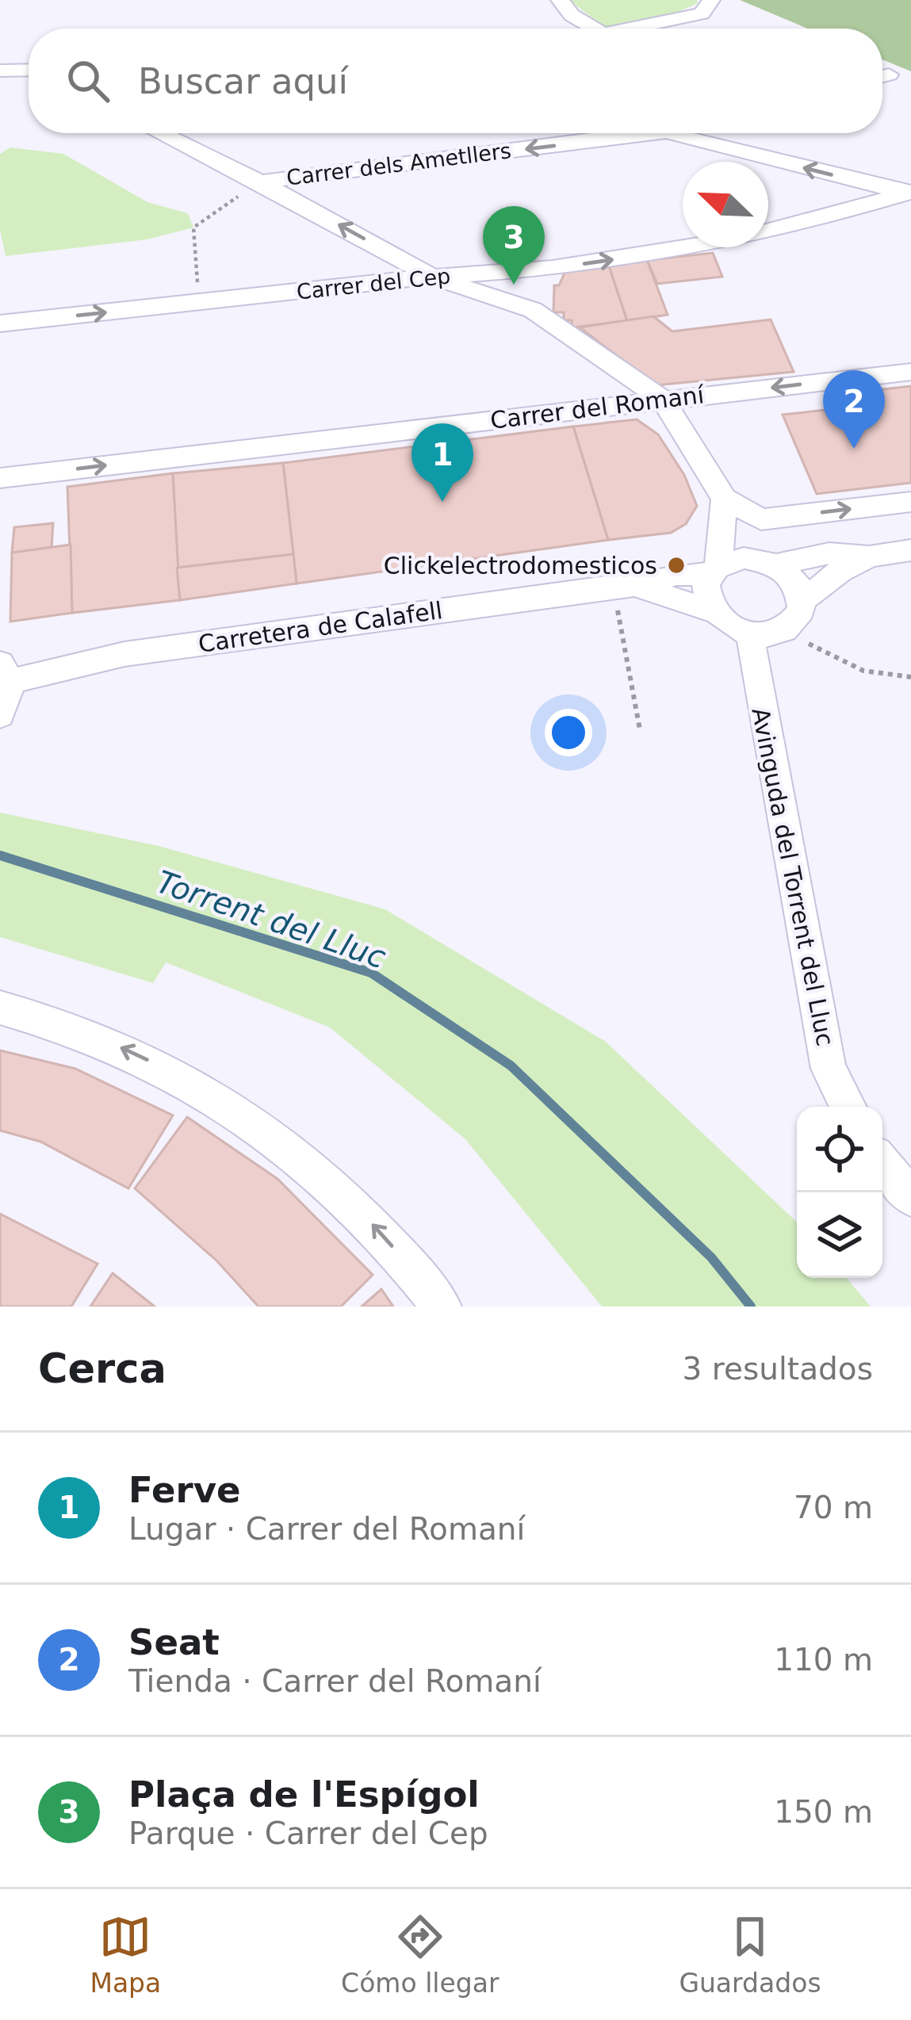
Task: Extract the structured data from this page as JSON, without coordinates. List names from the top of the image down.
{
  "streets": {
    "street": [
      "Carrer dels Ametllers",
      "Carrer del Cep",
      "Carrer del Romaní",
      "Carretera de Calafell",
      "Avinguda del Torrent del Lluc"
    ]
  },
  "crossings": [
    ["Carretera de Calafell", "Avinguda del Torrent del Lluc"]
  ],
  "one_way": ["Carrer dels Ametllers"],
  "water": ["Torrent del Lluc"],
  "places": ["Clickelectrodomesticos"],
  "north": "top left",
  "page": {
    "search": "Buscar aquí",
    "pins": ["3", "2", "1"],
    "heading": ["Cerca", "3 resultados"],
    "list": [
      {
        "mark": "1",
        "name": "Ferve",
        "note": "Lugar · Carrer del Romaní",
        "value": "70 m"
      },
      {
        "mark": "2",
        "name": "Seat",
        "note": "Tienda · Carrer del Romaní",
        "value": "110 m"
      },
      {
        "mark": "3",
        "name": "Plaça de l'Espígol",
        "note": "Parque · Carrer del Cep",
        "value": "150 m"
      }
    ],
    "nav": ["Mapa", "Cómo llegar", "Guardados"]
  }
}
